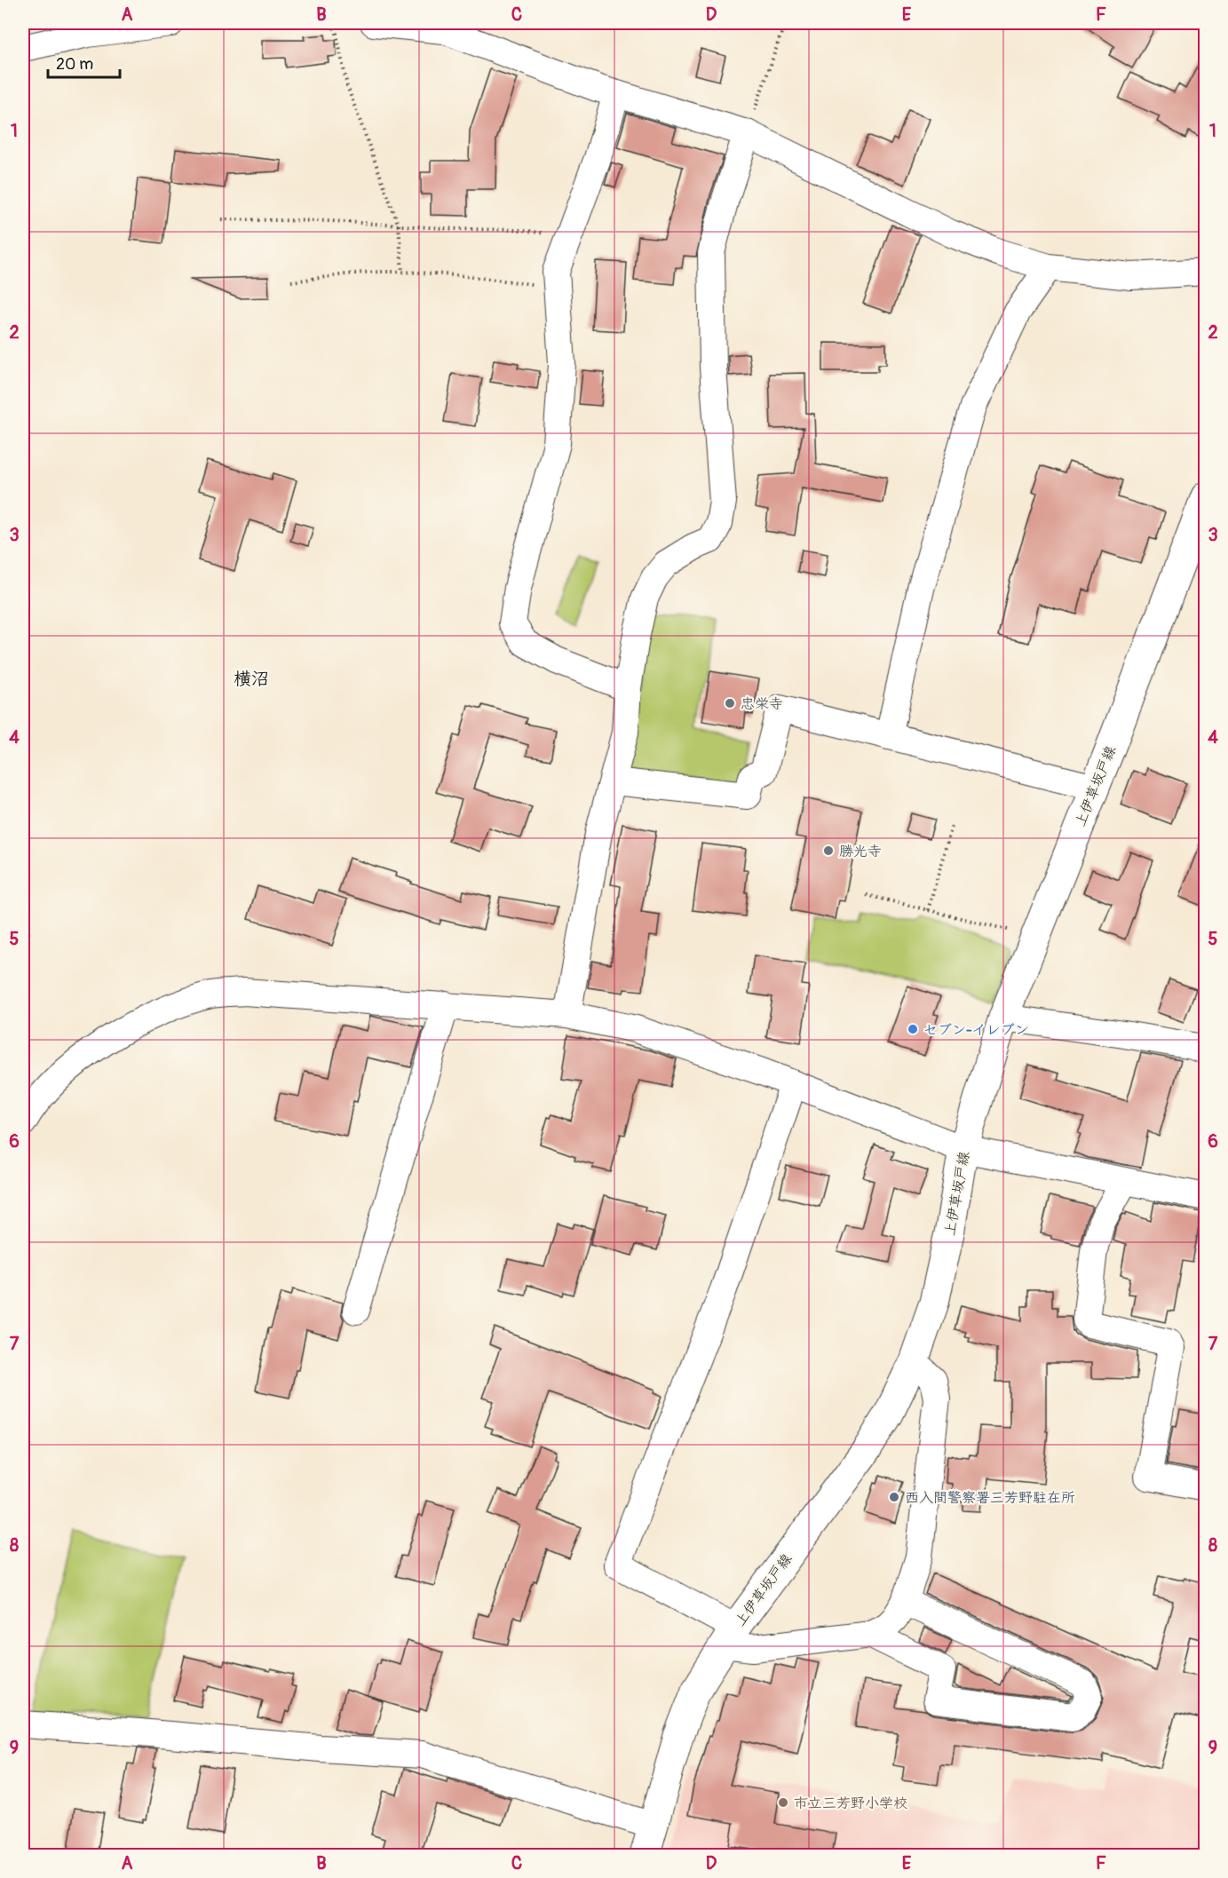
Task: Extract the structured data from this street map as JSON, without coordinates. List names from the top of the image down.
{
  "streets": {
    "main road": ["上伊草坂戸線"]
  },
  "districts": ["横沼"],
  "places": [
    "忠栄寺",
    "勝光寺",
    "セブン-イレブン",
    "西入間警察署三芳野駐在所",
    "市立三芳野小学校"
  ],
  "scale_bar": "20 m",
  "grid": {
    "columns": [
      "A",
      "B",
      "C",
      "D",
      "E",
      "F"
    ],
    "rows": [
      "1",
      "2",
      "3",
      "4",
      "5",
      "6",
      "7",
      "8",
      "9"
    ]
  }
}
